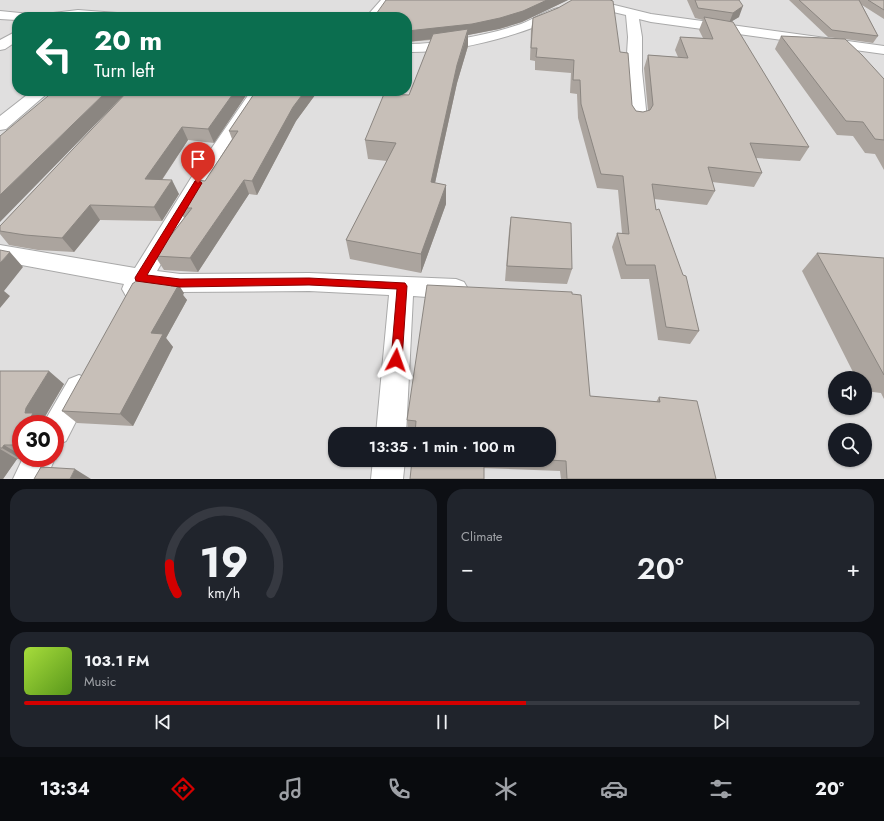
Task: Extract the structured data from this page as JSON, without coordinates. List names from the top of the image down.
{
  "page": {
    "turn": ["20 m", "Turn left"],
    "limit": "30",
    "trip": "13:35 · 1 min · 100 m",
    "tile": "Climate",
    "heat": ["−", "20°", "+"],
    "song": ["103.1 FM", "Music"],
    "tabs": ["13:34", "20°"],
    "gauge": ["19", "km/h"]
  }
}
